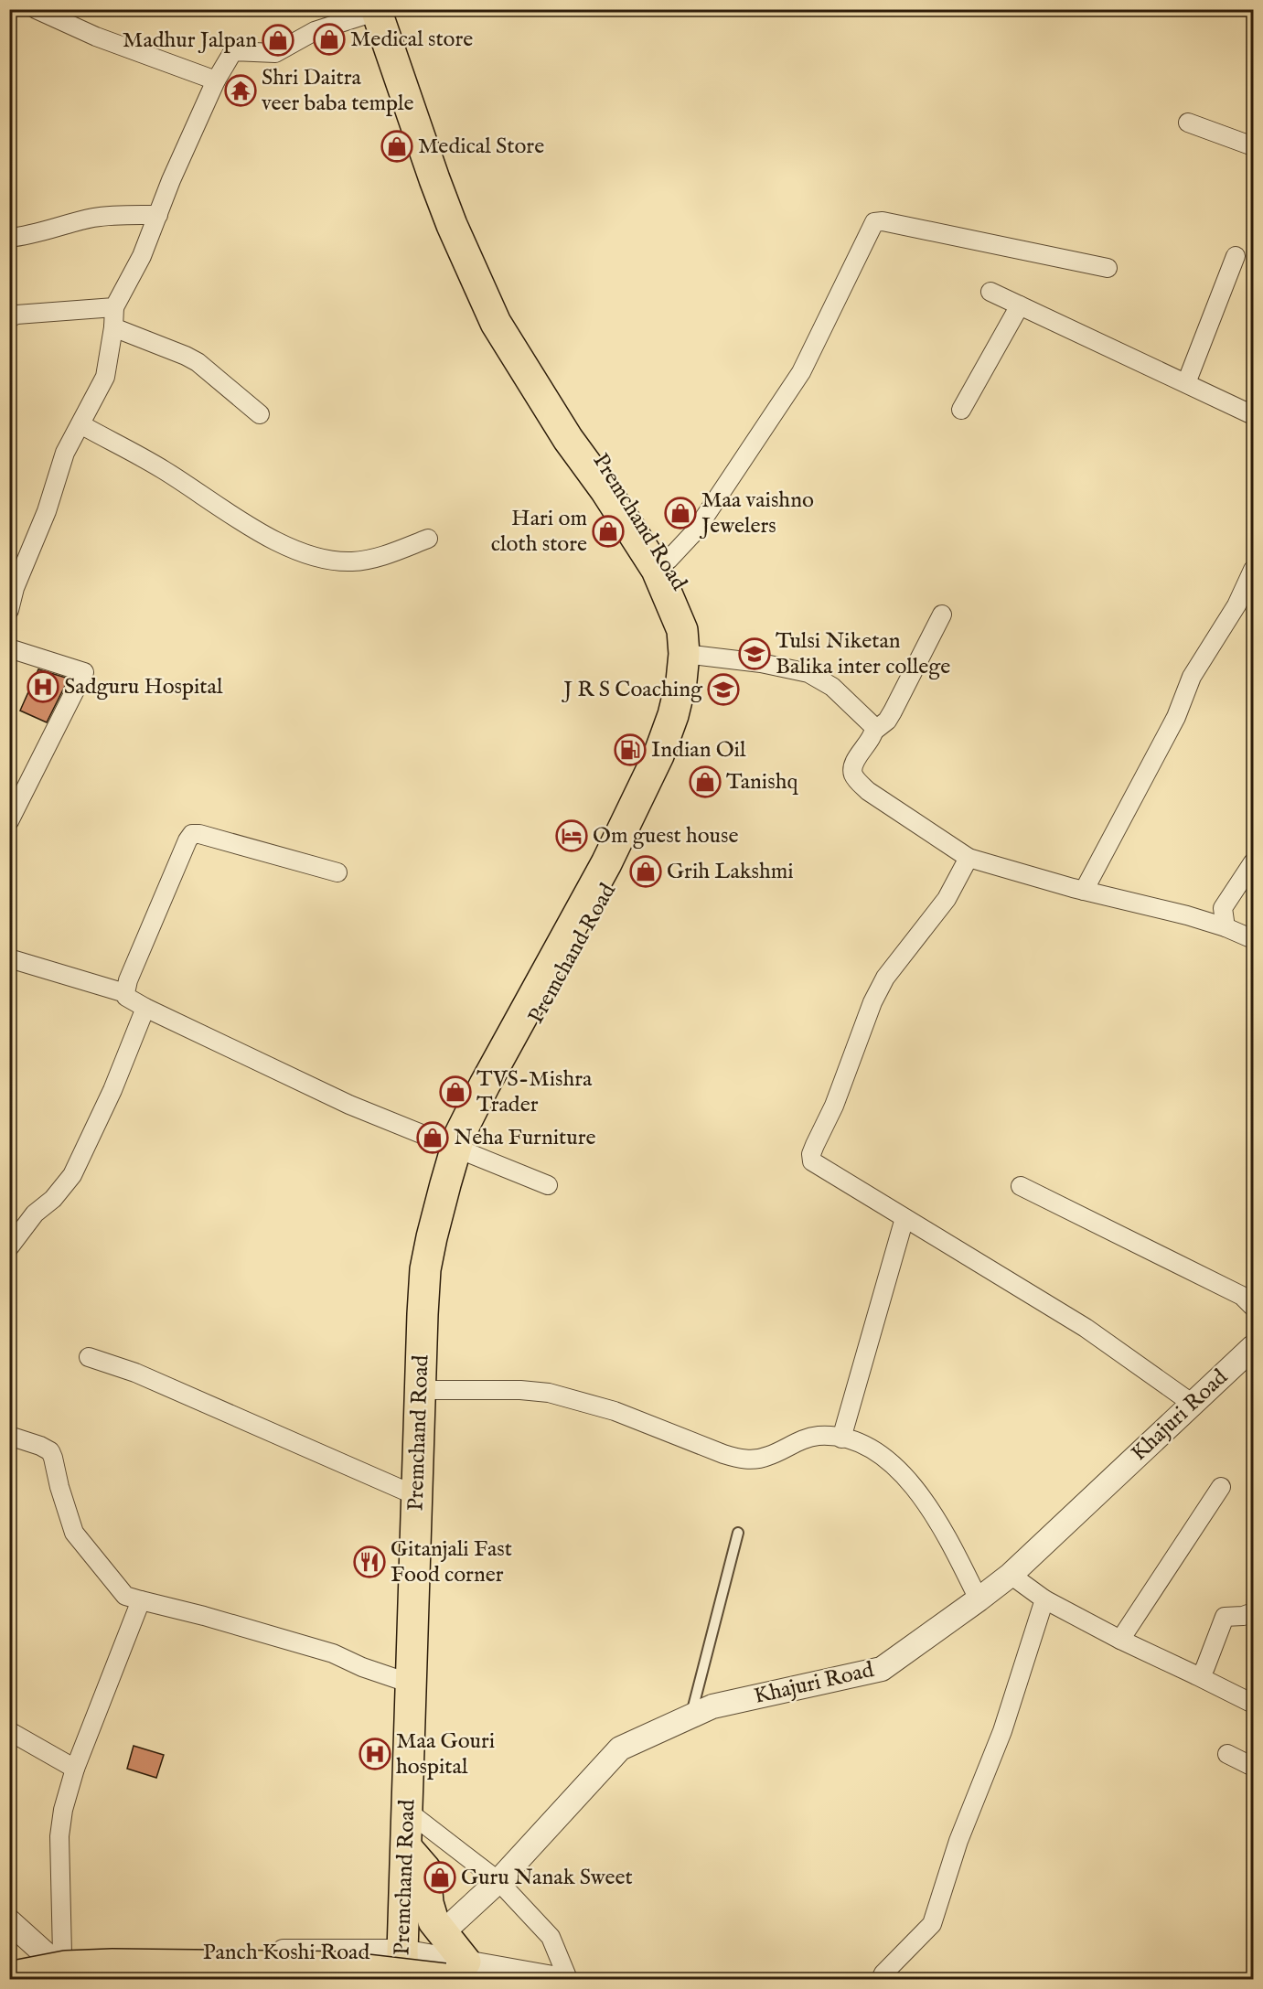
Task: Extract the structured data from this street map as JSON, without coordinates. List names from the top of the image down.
{
  "streets": {
    "highway": ["Premchand Road"],
    "street": ["Khajuri Road", "Panch Koshi Road"]
  },
  "crossings": [
    ["Premchand Road", "Panch Koshi Road"]
  ],
  "places": {
    "shop": [
      "Medical store",
      "Madhur Jalpan",
      "Medical Store",
      "Maa vaishno Jewelers",
      "Hari om cloth store",
      "Tanishq",
      "Grih Lakshmi",
      "TVS-Mishra Trader",
      "Neha Furniture",
      "Guru Nanak Sweet"
    ],
    "temple": ["Shri Daitra veer baba temple"],
    "school or university": ["Tulsi Niketan Balika inter college", "J R S Coaching"],
    "hospital": ["Sadguru Hospital", "Maa Gouri hospital"],
    "fuel station": ["Indian Oil"],
    "hotel": ["Om guest house"],
    "restaurant": ["Gitanjali Fast Food corner"]
  }
}
